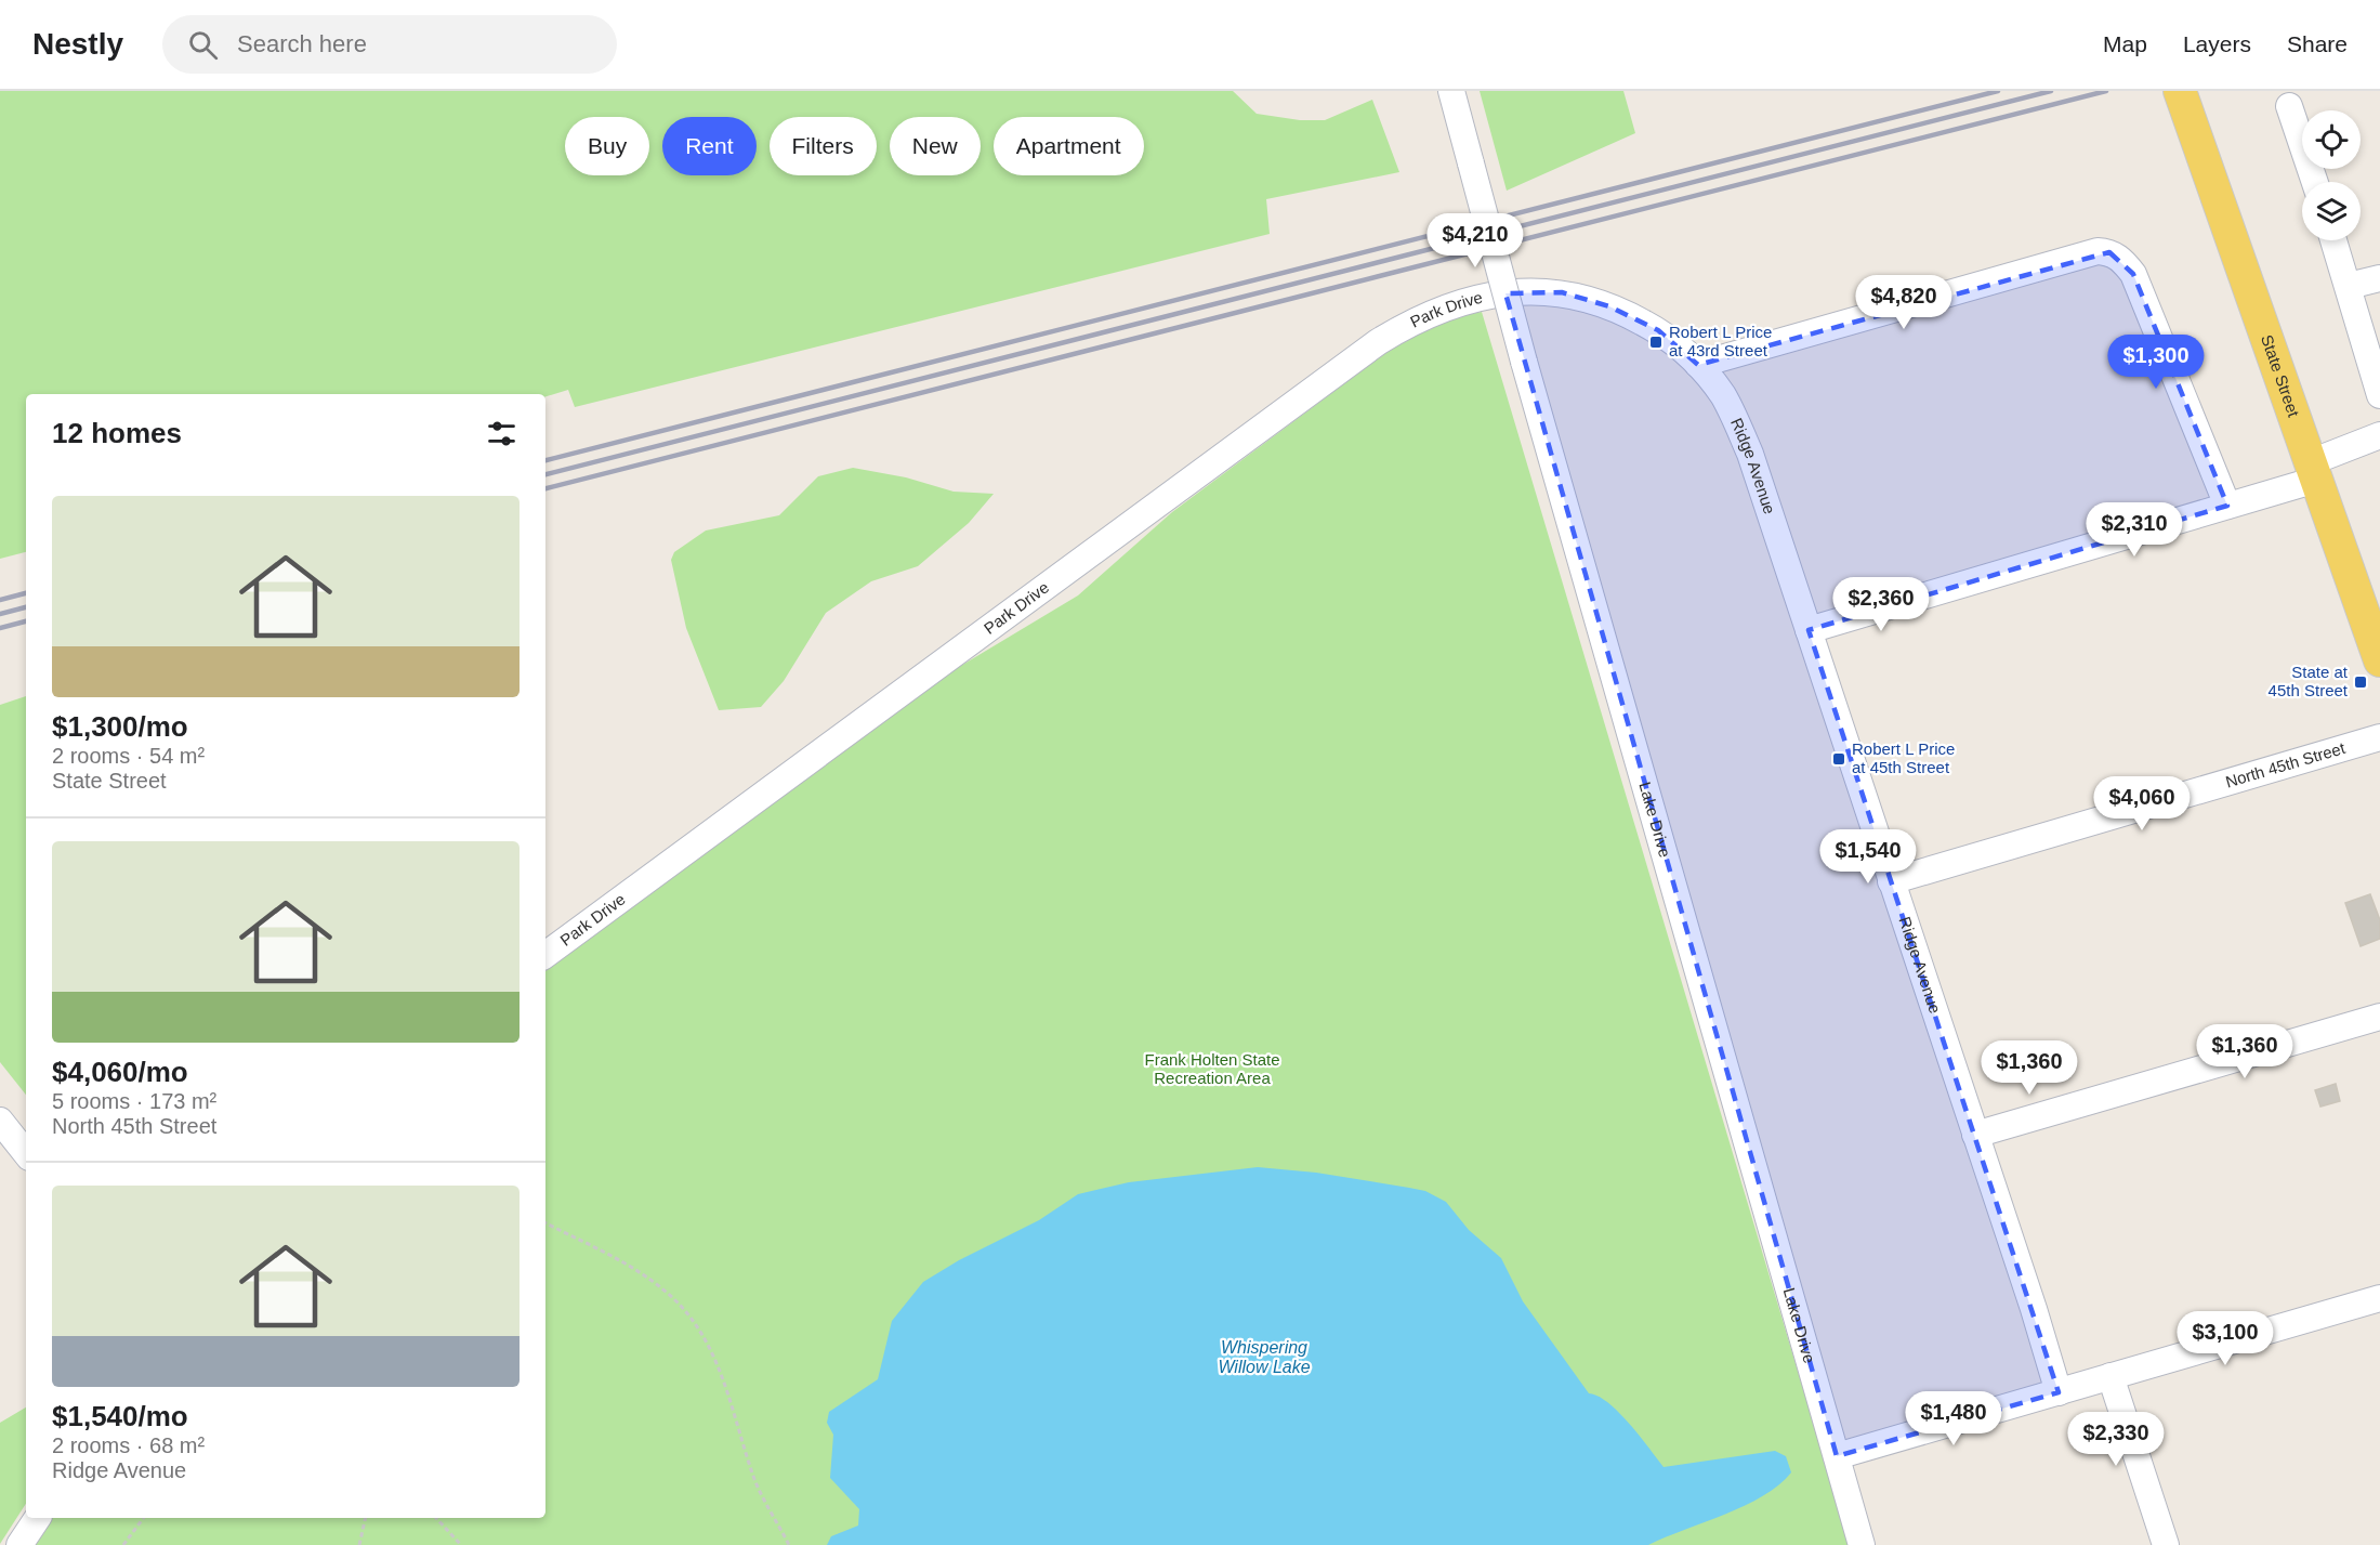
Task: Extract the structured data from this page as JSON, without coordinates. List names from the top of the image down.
{
  "streets": {
    "main road": ["State Street"],
    "street": [
      "Park Drive",
      "Ridge Avenue",
      "North 45th Street",
      "Lake Drive"
    ]
  },
  "crossings": [
    ["Park Drive", "Ridge Avenue"],
    ["Ridge Avenue", "North 45th Street"]
  ],
  "water": ["Whispering Willow Lake"],
  "parks": ["Frank Holten State Recreation Area"],
  "places": {
    "transit": ["Robert L Price at 43rd Street", "State at 45th Street", "Robert L Price at 45th Street"]
  },
  "page": {
    "header": "Nestly",
    "search": "Search here",
    "nav": ["Map", "Layers", "Share"],
    "chip": [
      "Buy",
      "Rent",
      "Filters",
      "New",
      "Apartment"
    ],
    "price": [
      "$4,210",
      "$4,820",
      "$1,300",
      "$2,310",
      "$2,360",
      "$4,060",
      "$1,540",
      "$1,360",
      "$1,360",
      "$3,100",
      "$1,480",
      "$2,330"
    ],
    "heading": "12 homes",
    "list": [
      {
        "name": "$1,300/mo",
        "note": "2 rooms · 54 m² · State Street"
      },
      {
        "name": "$4,060/mo",
        "note": "5 rooms · 173 m² · North 45th Street"
      },
      {
        "name": "$1,540/mo",
        "note": "2 rooms · 68 m² · Ridge Avenue"
      }
    ]
  }
}
